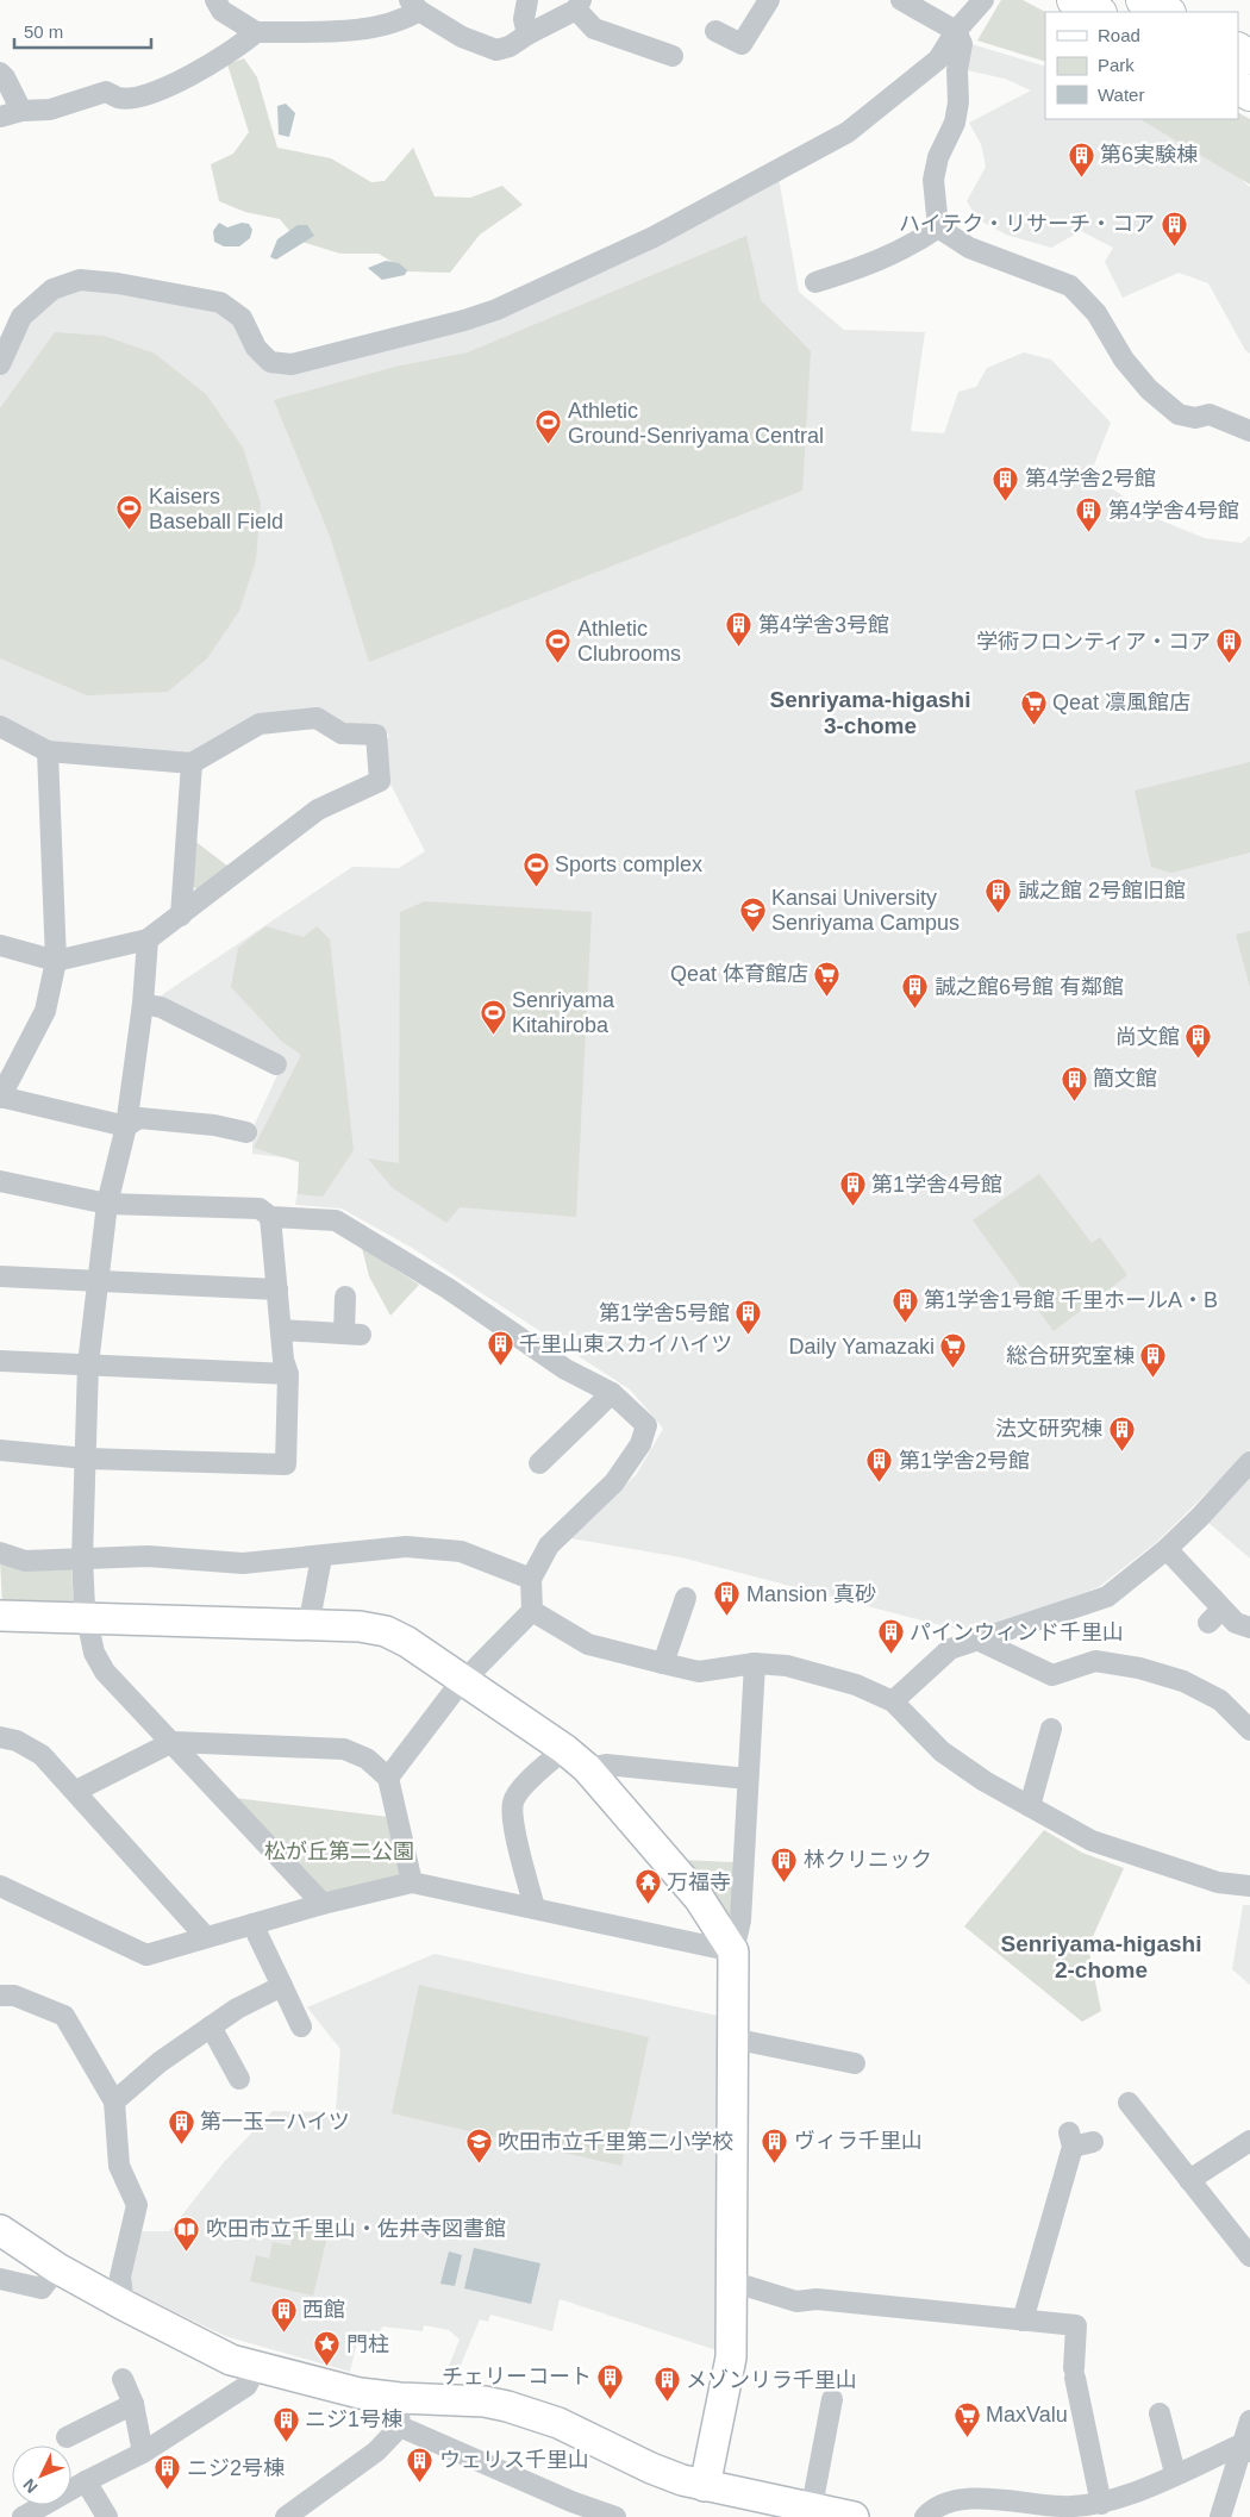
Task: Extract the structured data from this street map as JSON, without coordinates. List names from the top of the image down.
{
  "districts": ["Senriyama-higashi 3-chome", "Senriyama-higashi 2-chome"],
  "parks": ["松が丘第二公園"],
  "places": {
    "building": [
      "第6実験棟",
      "ハイテク・リサーチ・コア",
      "第4学舎2号館",
      "第4学舎4号館",
      "第4学舎3号館",
      "学術フロンティア・コア",
      "誠之館 2号館旧館",
      "誠之館6号館 有鄰館",
      "尚文館",
      "簡文館",
      "第1学舎4号館",
      "第1学舎1号館 千里ホールA・B",
      "第1学舎5号館",
      "千里山東スカイハイツ",
      "総合研究室棟",
      "法文研究棟",
      "第1学舎2号館",
      "Mansion 真砂",
      "パインウィンド千里山",
      "林クリニック",
      "第一玉一ハイツ",
      "ヴィラ千里山",
      "西館",
      "チェリーコート",
      "メゾンリラ千里山",
      "ニジ1号棟",
      "ウェリス千里山",
      "ニジ2号棟"
    ],
    "sports": [
      "Athletic Ground-Senriyama Central",
      "Kaisers Baseball Field",
      "Athletic Clubrooms",
      "Sports complex",
      "Senriyama Kitahiroba"
    ],
    "supermarket": [
      "Qeat 凛風館店",
      "Qeat 体育館店",
      "Daily Yamazaki",
      "MaxValu"
    ],
    "school or university": ["Kansai University Senriyama Campus", "吹田市立千里第二小学校"],
    "temple": ["万福寺"],
    "library": ["吹田市立千里山・佐井寺図書館"],
    "place": ["門柱"]
  },
  "legend": ["Road", "Park", "Water"],
  "scale_bar": "50 m",
  "north": "bottom left"
}
